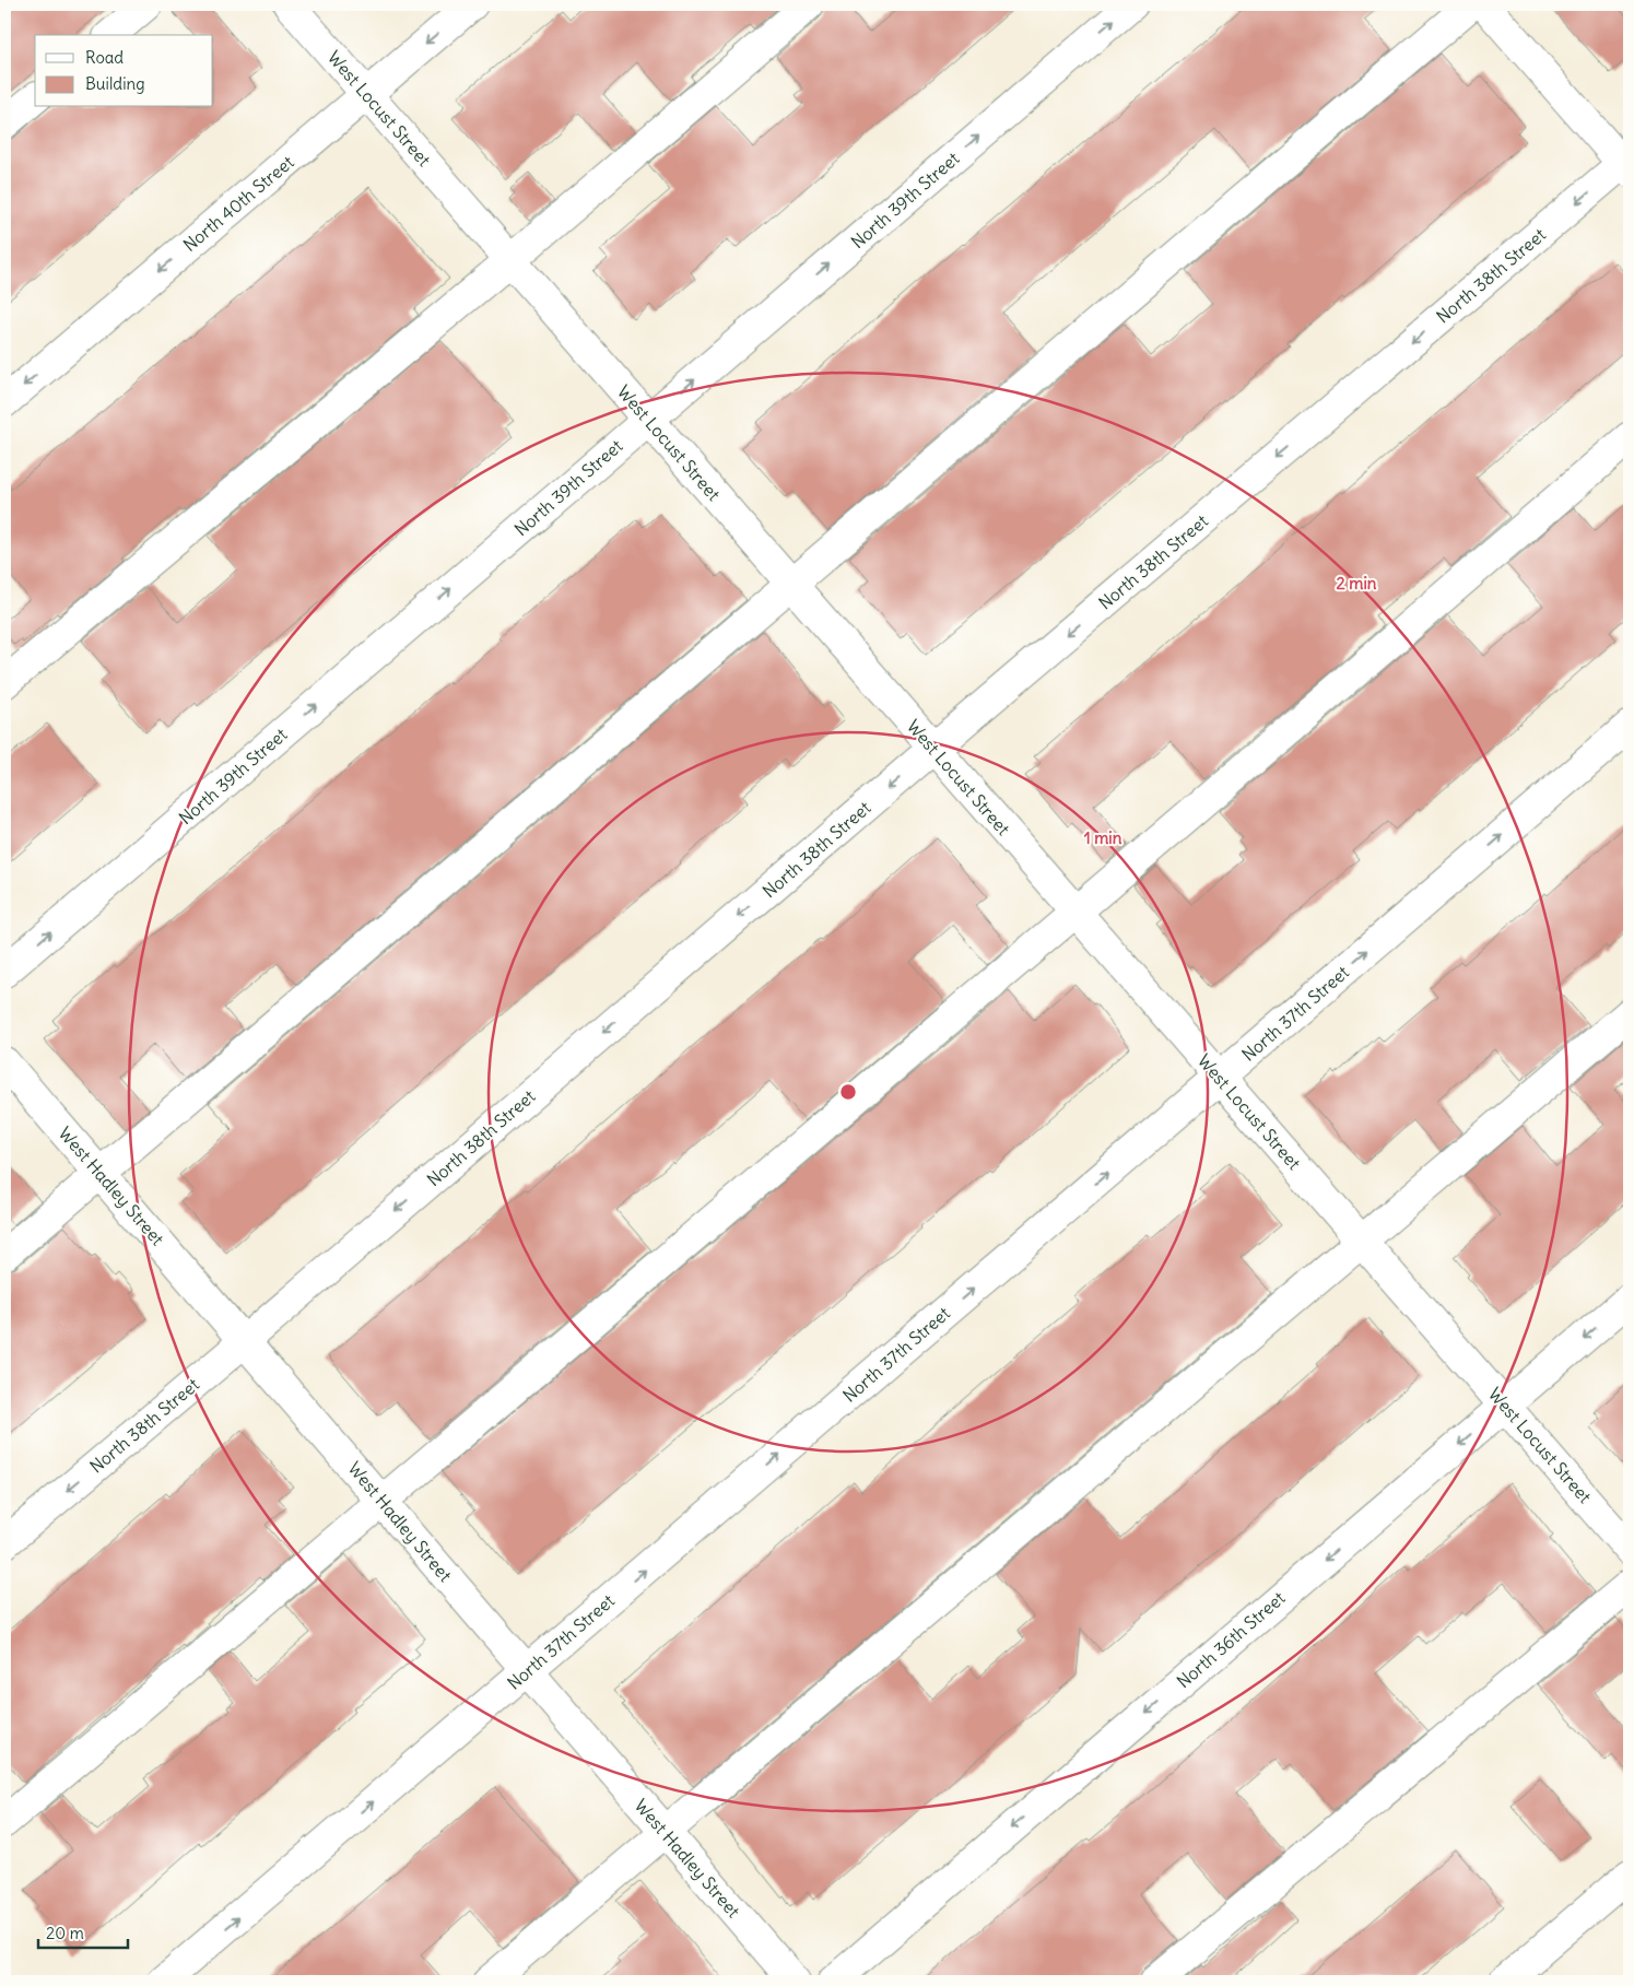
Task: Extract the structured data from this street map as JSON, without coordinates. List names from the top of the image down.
{
  "streets": {
    "street": [
      "West Locust Street",
      "North 39th Street",
      "North 40th Street",
      "North 38th Street",
      "North 37th Street",
      "West Hadley Street",
      "North 36th Street"
    ]
  },
  "crossings": [
    ["West Locust Street", "North 39th Street"],
    ["West Locust Street", "North 40th Street"],
    ["West Locust Street", "North 38th Street"],
    ["West Locust Street", "North 37th Street"],
    ["West Locust Street", "North 36th Street"],
    ["North 38th Street", "West Hadley Street"],
    ["North 37th Street", "West Hadley Street"]
  ],
  "legend": ["Road", "Building"],
  "scale_bar": "20 m",
  "rings": ["2 min", "1 min"]
}
